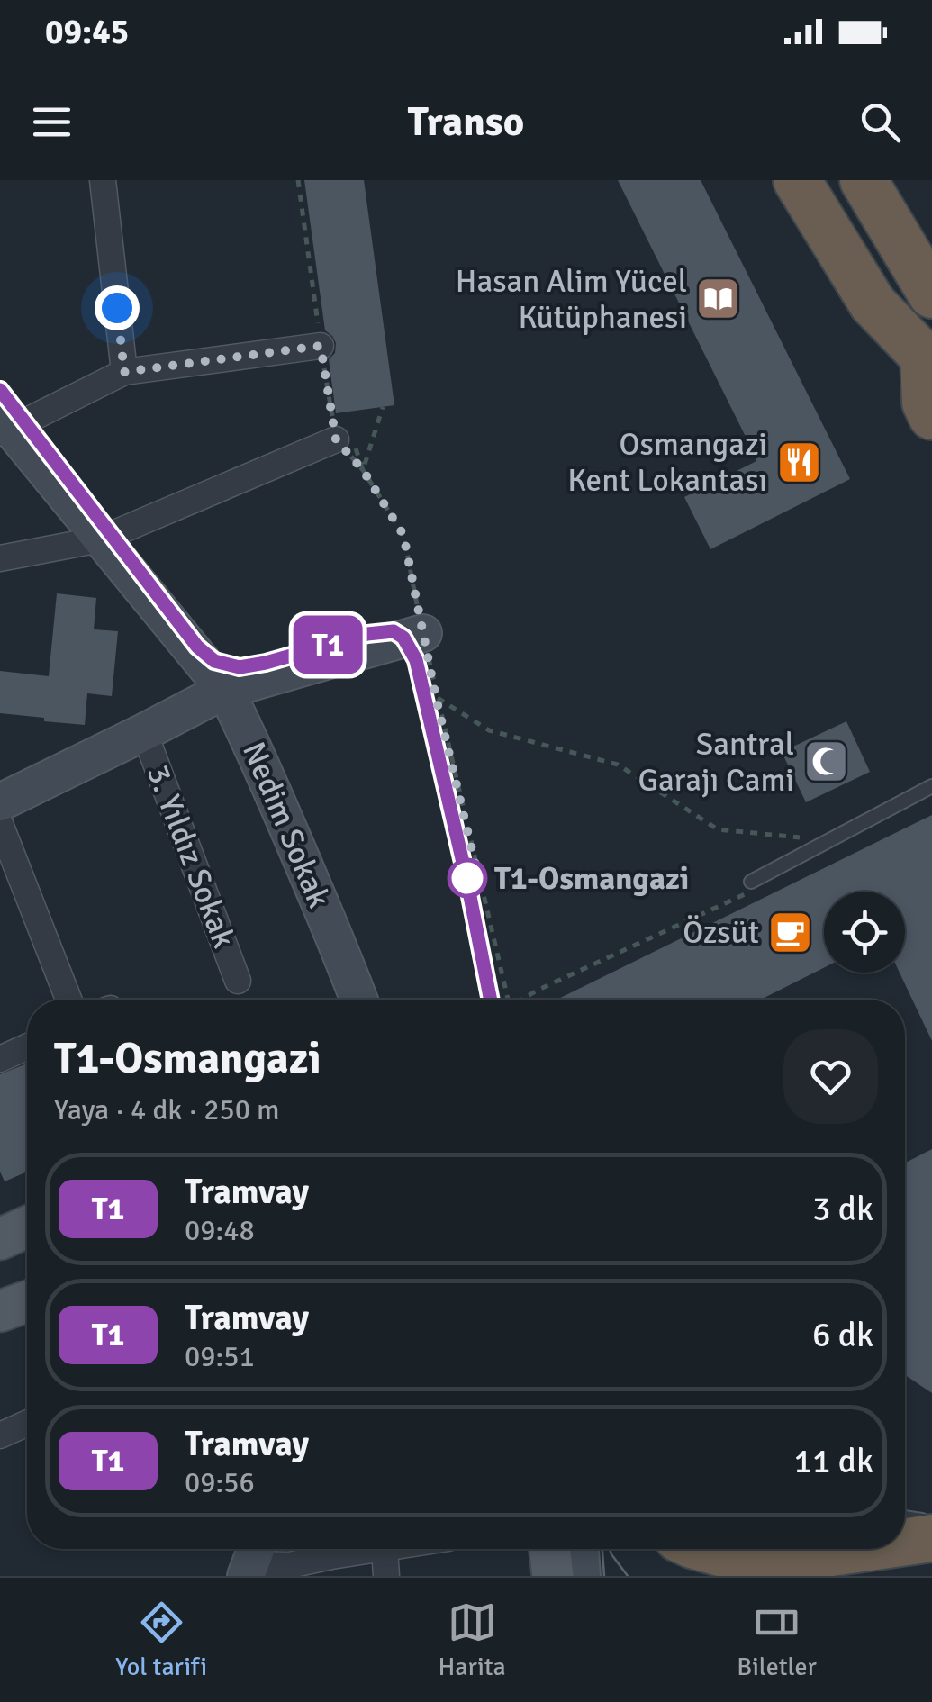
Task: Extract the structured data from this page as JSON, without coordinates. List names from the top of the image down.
{
  "streets": {
    "main road": ["Nedim Sokak"],
    "street": ["3. Yıldız Sokak"]
  },
  "places": {
    "library": ["Hasan Alim Yücel Kütüphanesi"],
    "restaurant": ["Osmangazi Kent Lokantası"],
    "mosque": ["Santral Garajı Cami"],
    "other": ["T1-Osmangazi"],
    "cafe": ["Özsüt"]
  },
  "lines": ["tram line T1"],
  "page": {
    "status": "09:45",
    "header": "Transo",
    "on_map": "T1",
    "heading": ["T1-Osmangazi", "Yaya · 4 dk · 250 m"],
    "list": [
      {
        "mark": "T1",
        "name": "Tramvay",
        "note": "09:48",
        "value": "3 dk"
      },
      {
        "mark": "T1",
        "name": "Tramvay",
        "note": "09:51",
        "value": "6 dk"
      },
      {
        "mark": "T1",
        "name": "Tramvay",
        "note": "09:56",
        "value": "11 dk"
      }
    ],
    "tabs": ["Yol tarifi", "Harita", "Biletler"]
  }
}
